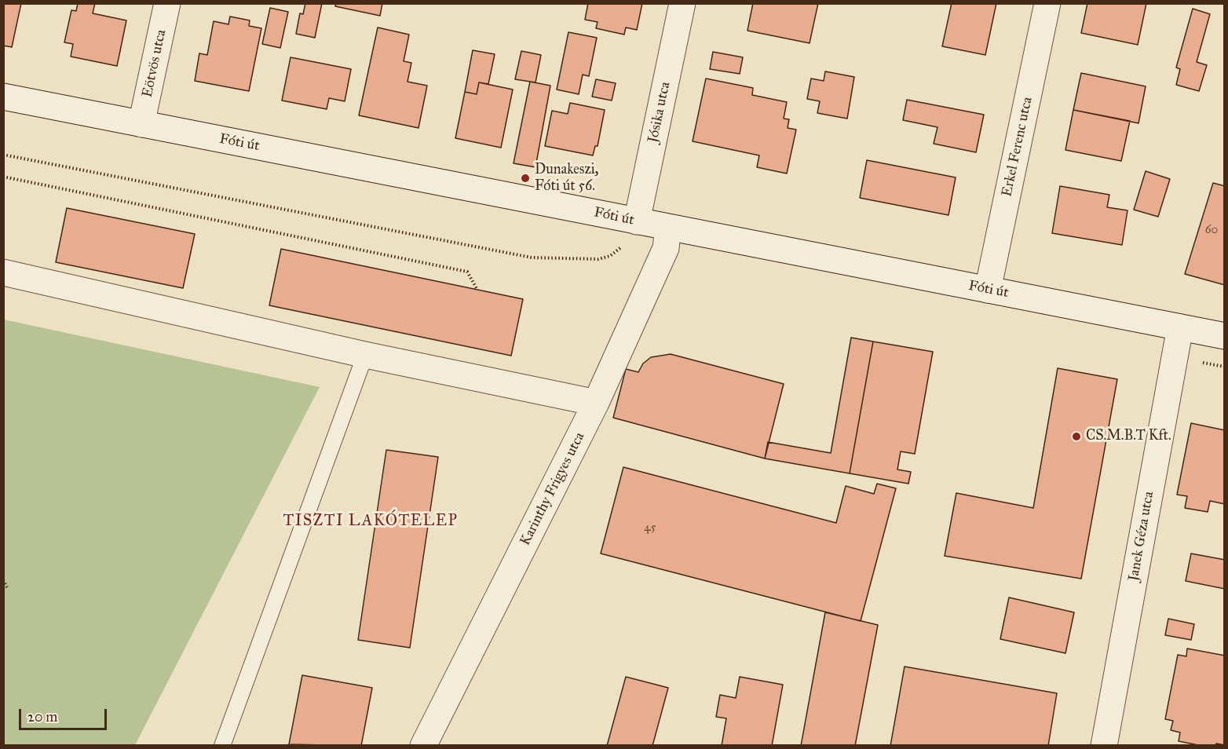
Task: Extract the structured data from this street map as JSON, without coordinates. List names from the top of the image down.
{
  "streets": {
    "street": [
      "Eötvös utca",
      "Jósika utca",
      "Fóti út",
      "Erkel Ferenc utca",
      "Karinthy Frigyes utca",
      "Janek Géza utca"
    ]
  },
  "crossings": [
    ["Eötvös utca", "Fóti út"],
    ["Jósika utca", "Fóti út"],
    ["Fóti út", "Erkel Ferenc utca"],
    ["Fóti út", "Karinthy Frigyes utca"],
    ["Fóti út", "Janek Géza utca"]
  ],
  "districts": ["TISZTI LAKÓTELEP"],
  "places": ["Dunakeszi, Fóti út 56.", "CS.M.B.T Kft."],
  "house_numbers": ["60", "45"],
  "scale_bar": "20 m"
}
